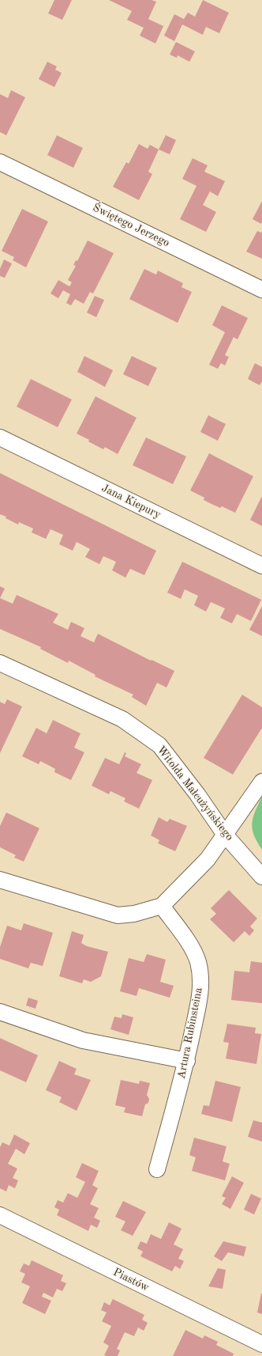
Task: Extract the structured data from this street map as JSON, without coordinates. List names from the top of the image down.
{
  "streets": {
    "street": [
      "Świętego Jerzego",
      "Jana Kiepury",
      "Witolda Małcużyńskiego",
      "Artura Rubinsteina",
      "Piastów"
    ]
  }
}
